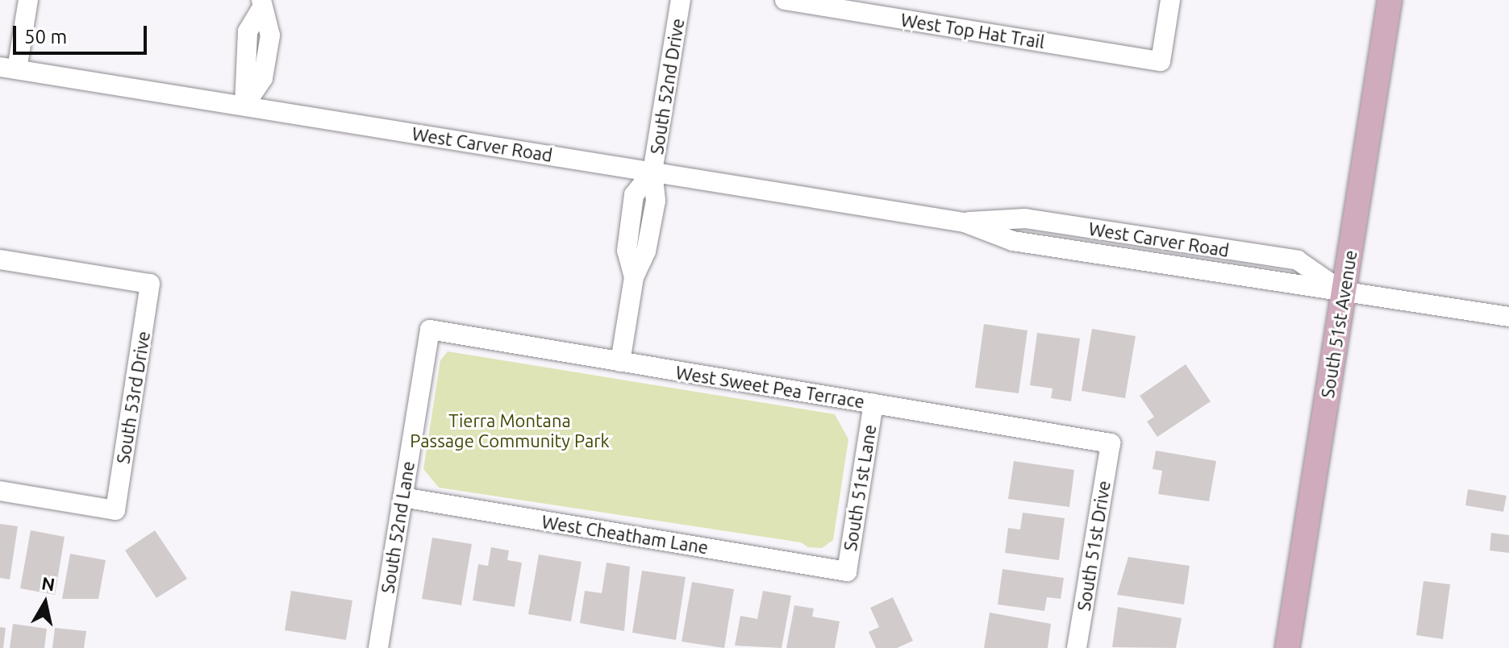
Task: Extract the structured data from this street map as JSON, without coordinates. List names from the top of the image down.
{
  "streets": {
    "main road": ["South 51st Avenue"],
    "street": [
      "West Top Hat Trail",
      "South 52nd Drive",
      "West Carver Road",
      "West Sweet Pea Terrace",
      "South 53rd Drive",
      "South 51st Lane",
      "South 52nd Lane",
      "West Cheatham Lane",
      "South 51st Drive"
    ]
  },
  "crossings": [
    ["South 52nd Drive", "West Carver Road"],
    ["South 52nd Drive", "West Sweet Pea Terrace"],
    ["West Carver Road", "South 51st Avenue"],
    ["West Sweet Pea Terrace", "South 51st Lane"],
    ["West Sweet Pea Terrace", "South 52nd Lane"],
    ["West Sweet Pea Terrace", "South 51st Drive"],
    ["South 51st Lane", "West Cheatham Lane"],
    ["South 52nd Lane", "West Cheatham Lane"]
  ],
  "parks": ["Tierra Montana Passage Community Park"],
  "scale_bar": "50 m",
  "north": "top"
}
